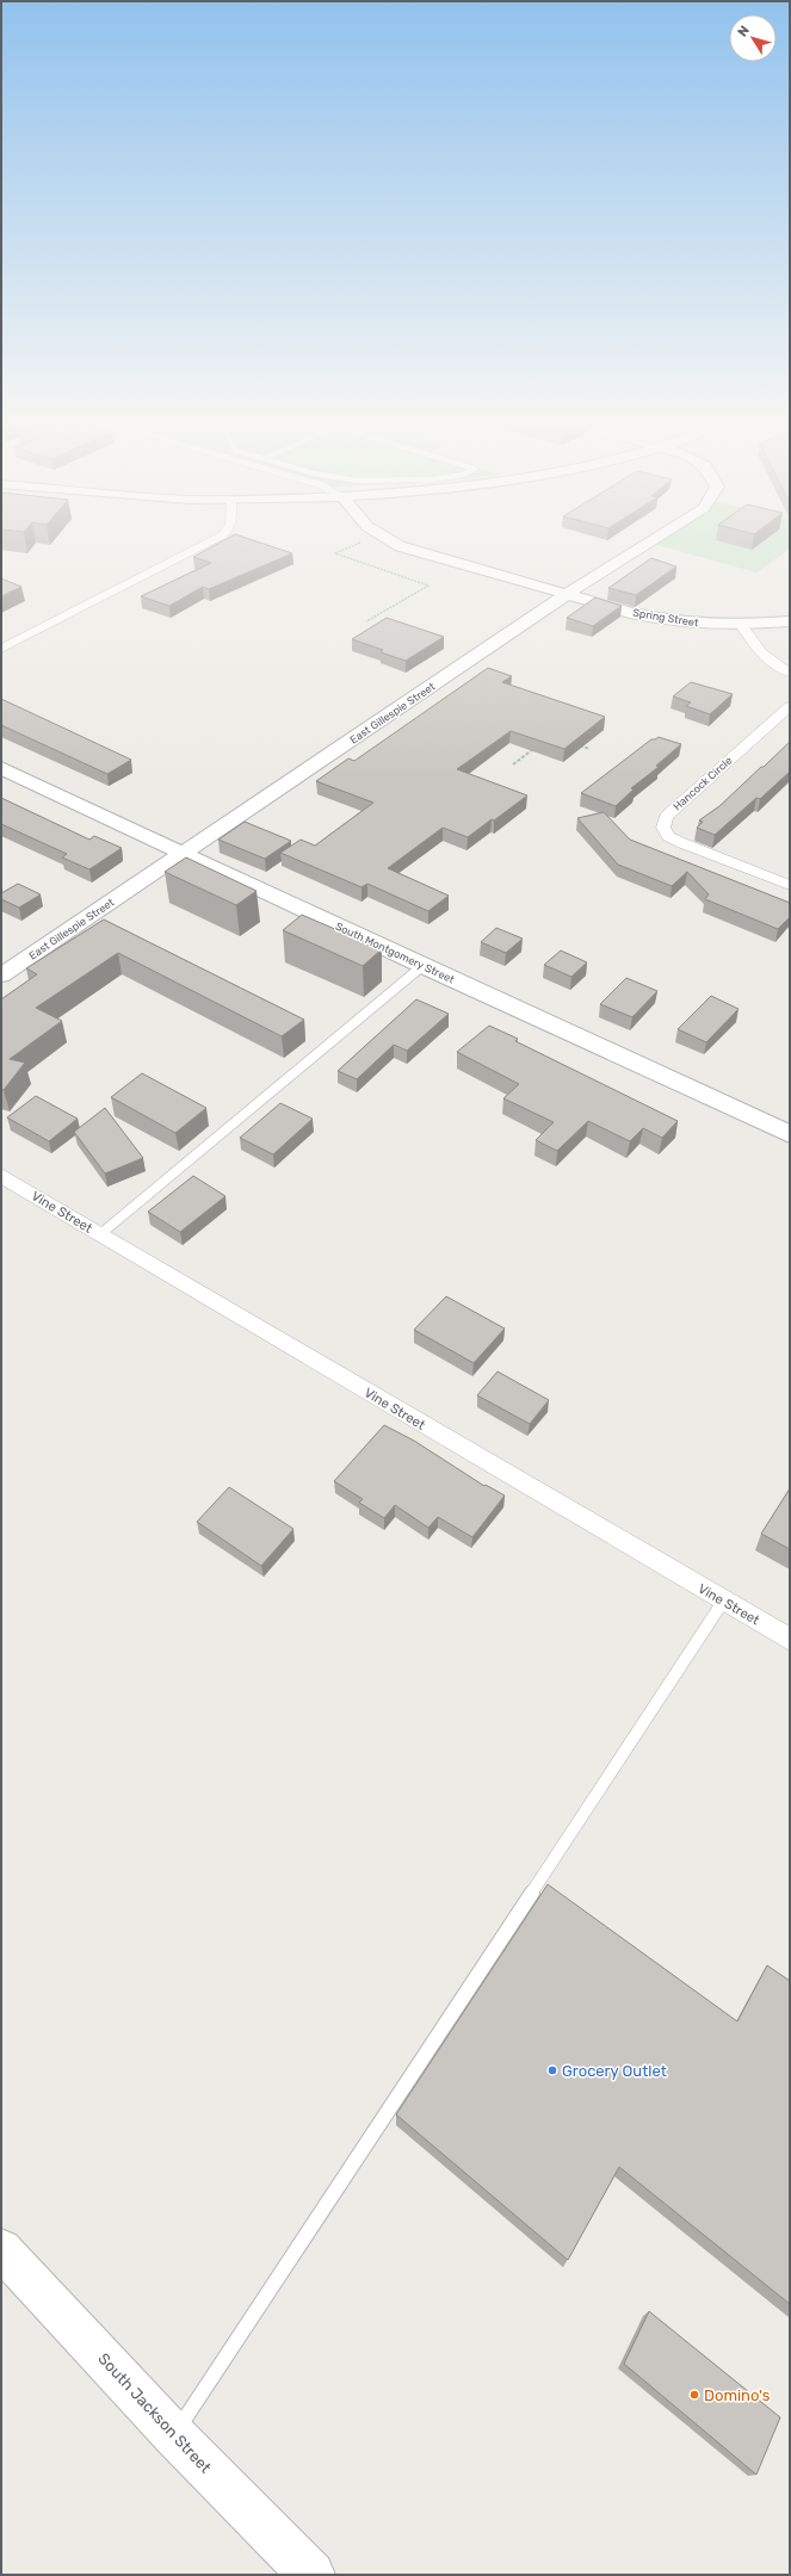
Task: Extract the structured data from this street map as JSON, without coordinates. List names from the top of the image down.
{
  "streets": {
    "street": [
      "Spring Street",
      "East Gillespie Street",
      "Hancock Circle",
      "South Montgomery Street",
      "Vine Street",
      "South Jackson Street"
    ]
  },
  "crossings": [
    ["Spring Street", "East Gillespie Street"],
    ["East Gillespie Street", "South Montgomery Street"]
  ],
  "places": ["Grocery Outlet", "Domino's"],
  "north": "top left"
}
